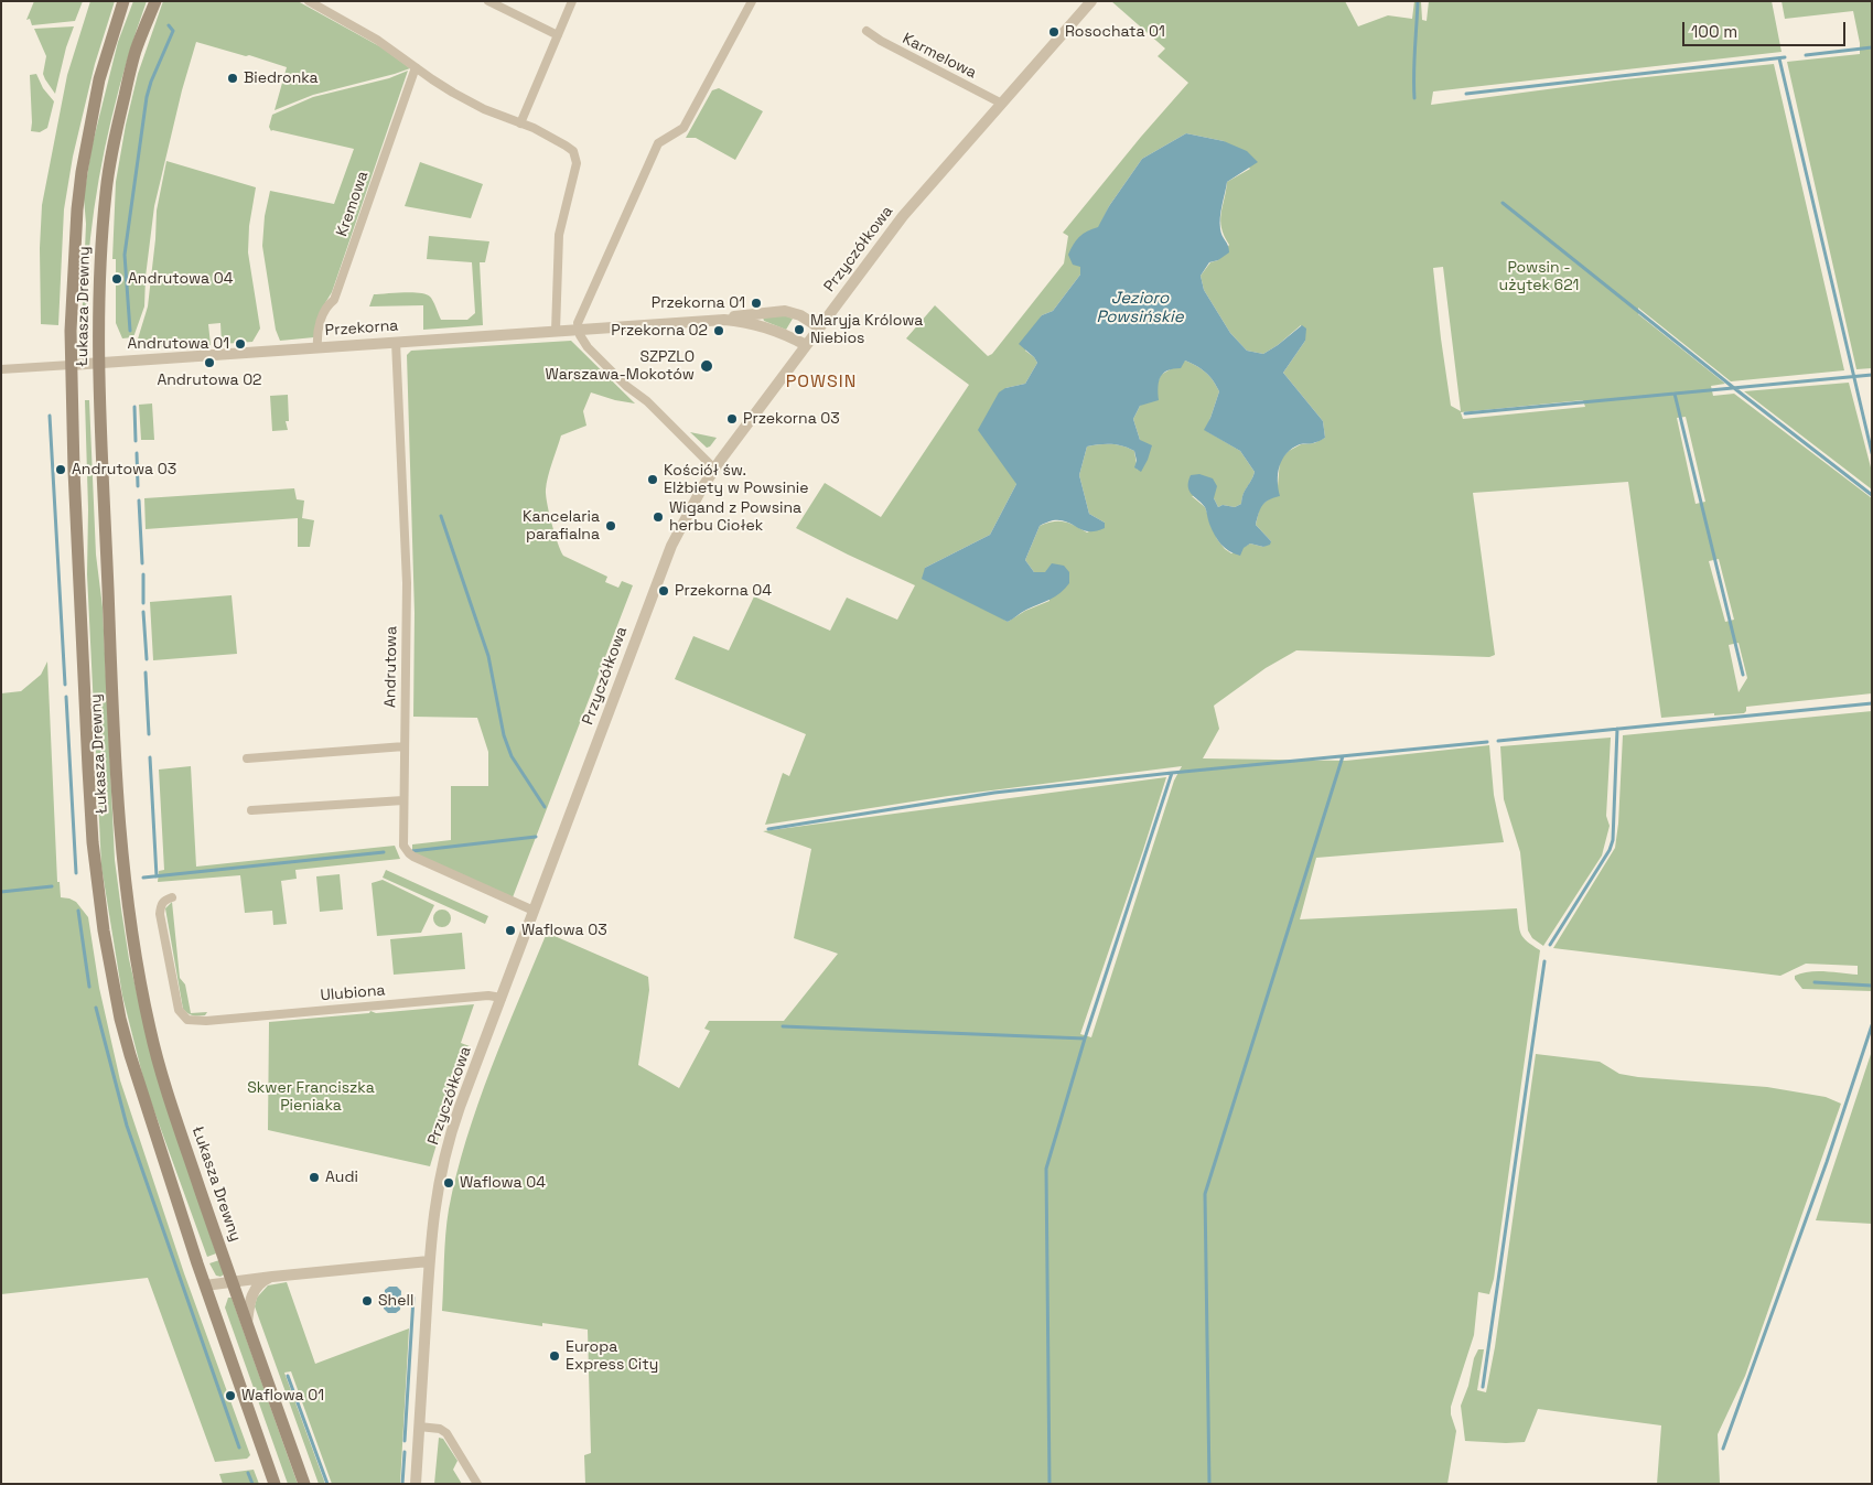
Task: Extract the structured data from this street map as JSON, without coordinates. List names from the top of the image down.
{
  "streets": {
    "main road": ["Łukasza Drewny"],
    "street": [
      "Karmelowa",
      "Kremowa",
      "Przyczółkowa",
      "Przekorna",
      "Andrutowa",
      "Ulubiona"
    ]
  },
  "crossings": [
    ["Karmelowa", "Przyczółkowa"],
    ["Kremowa", "Przekorna"],
    ["Przyczółkowa", "Przekorna"],
    ["Przyczółkowa", "Andrutowa"],
    ["Przyczółkowa", "Ulubiona"],
    ["Łukasza Drewny", "Przekorna"],
    ["Przekorna", "Andrutowa"]
  ],
  "districts": ["POWSIN"],
  "water": ["Jezioro Powsińskie"],
  "parks": ["Powsin - użytek 621", "Skwer Franciszka Pieniaka"],
  "places": [
    "Rosochata 01",
    "Biedronka",
    "Andrutowa 04",
    "Przekorna 01",
    "Maryja Królowa Niebios",
    "Przekorna 02",
    "Andrutowa 01",
    "Andrutowa 02",
    "SZPZLO Warszawa-Mokotów",
    "Przekorna 03",
    "Andrutowa 03",
    "Kościół św. Elżbiety w Powsinie",
    "Wigand z Powsina herbu Ciołek",
    "Kancelaria parafialna",
    "Przekorna 04",
    "Waflowa 03",
    "Audi",
    "Waflowa 04",
    "Shell",
    "Europa Express City",
    "Waflowa 01"
  ],
  "scale_bar": "100 m"
}
